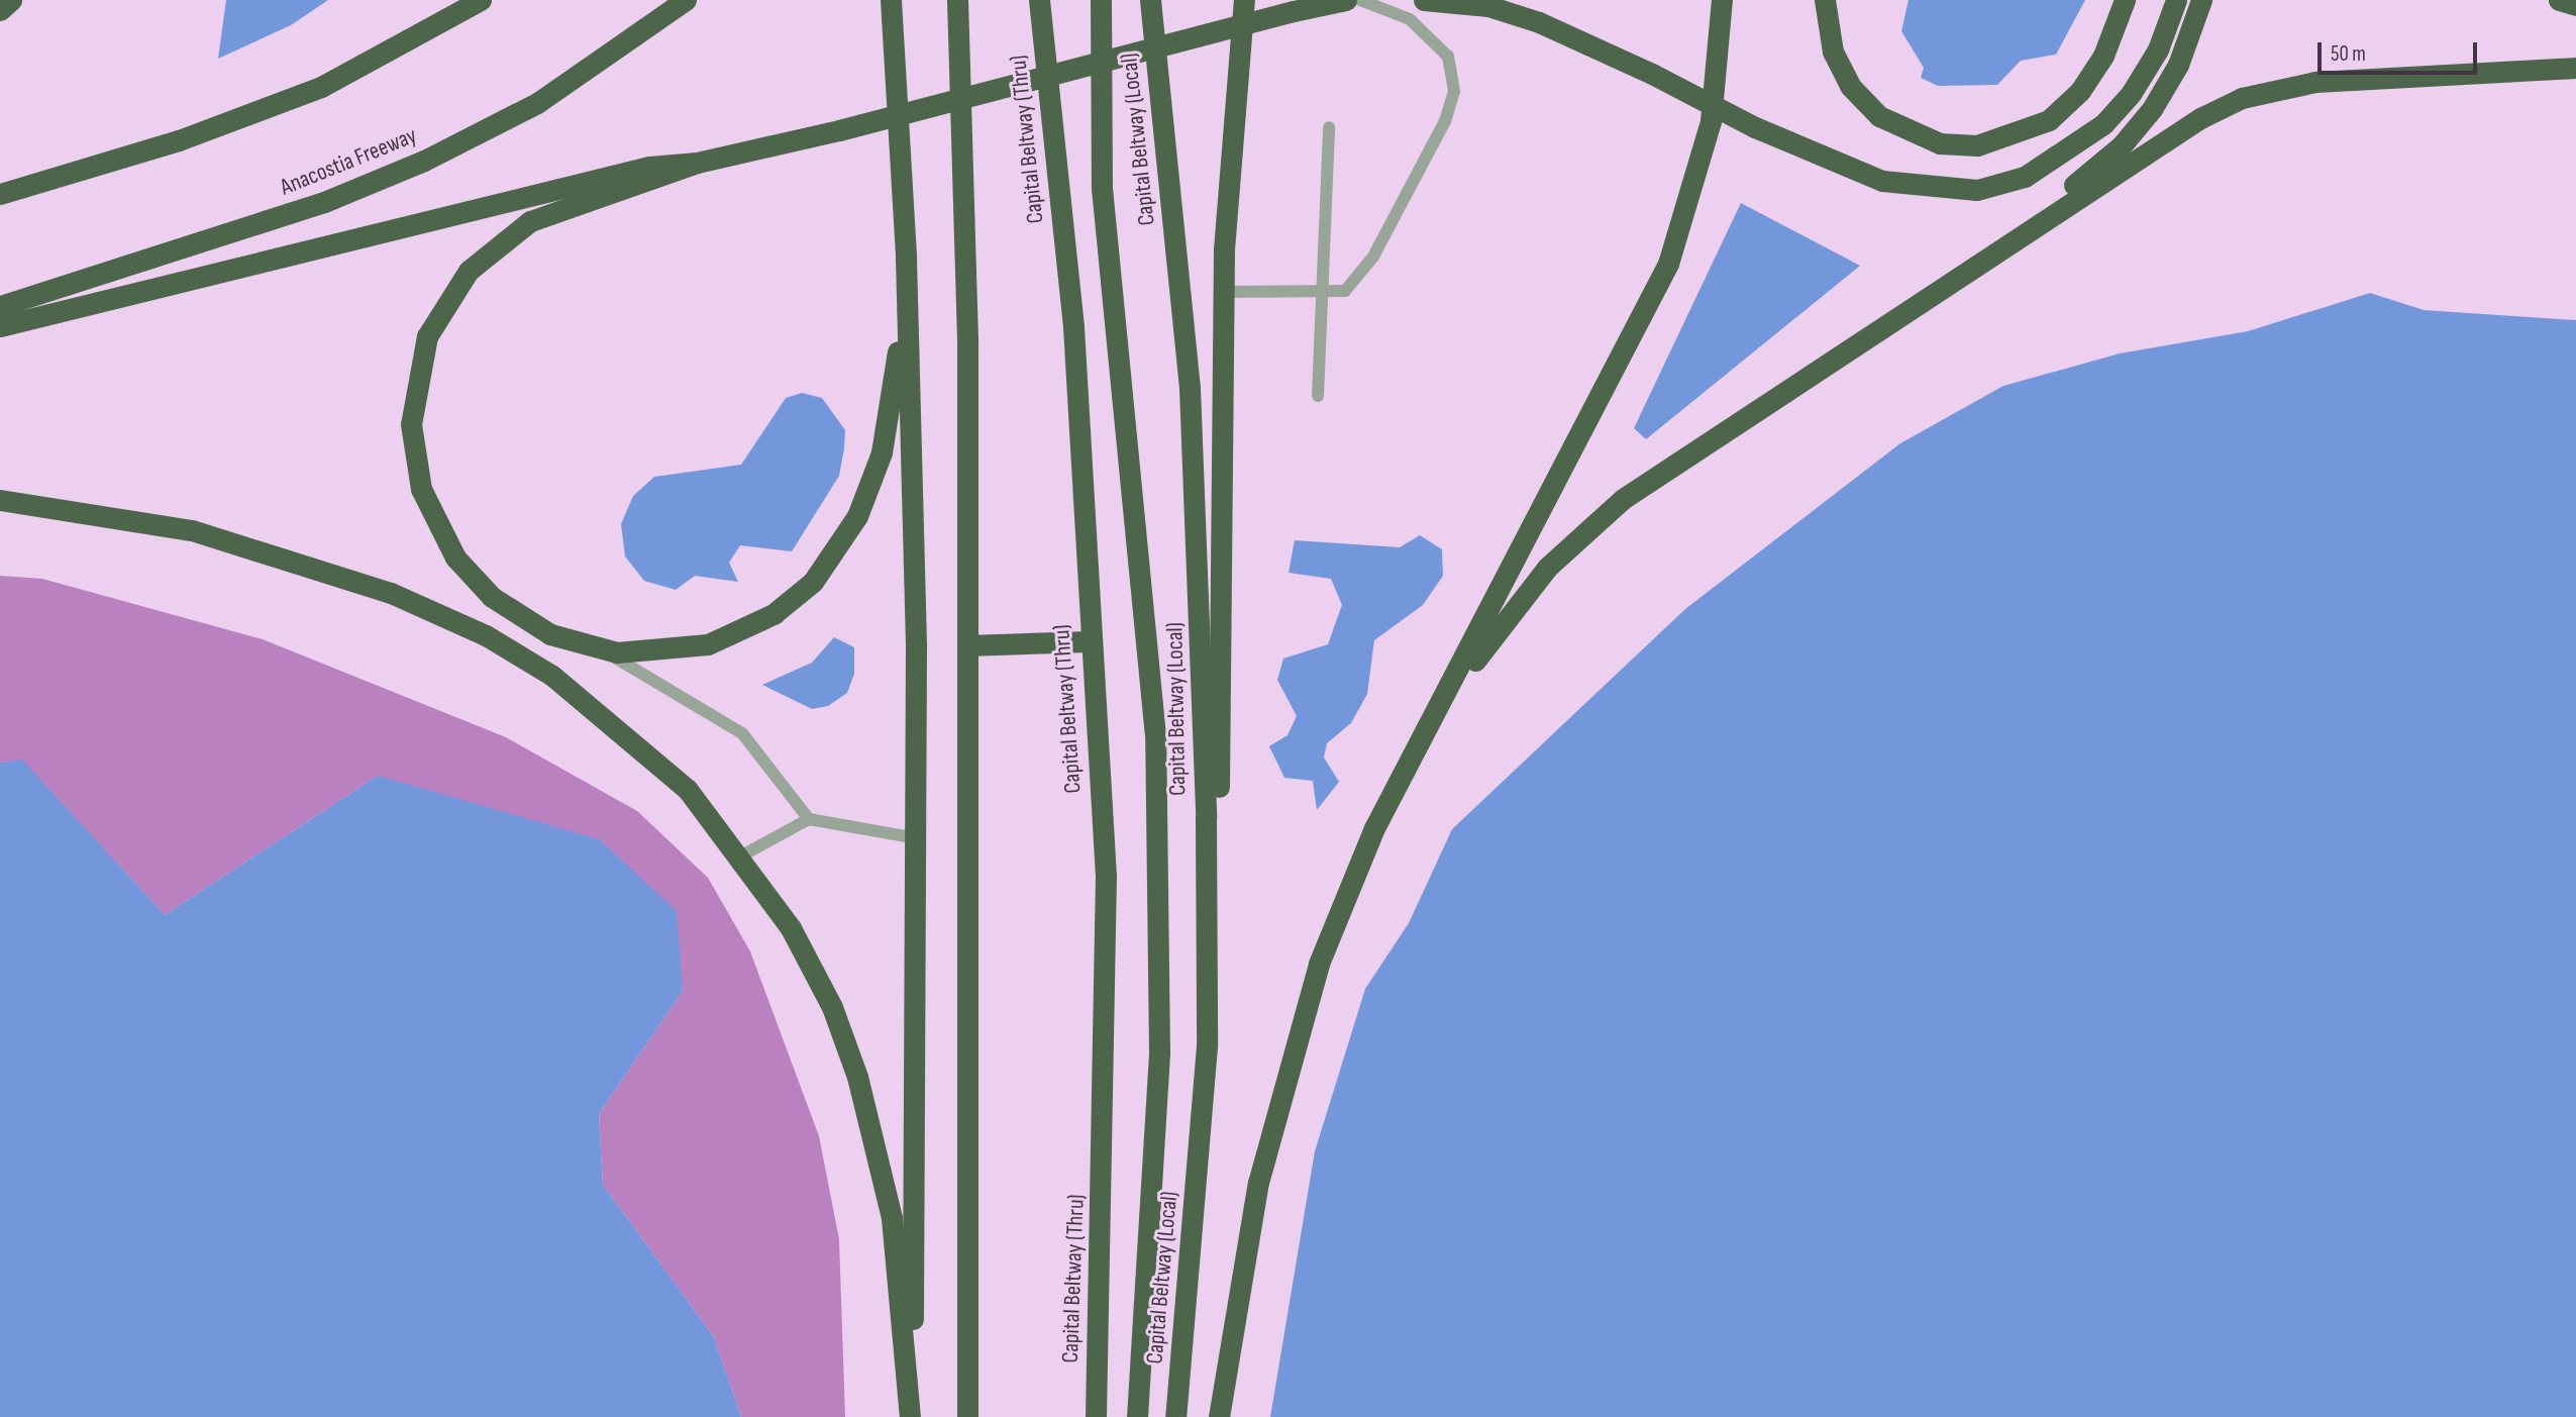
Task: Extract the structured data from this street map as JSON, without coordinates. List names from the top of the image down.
{
  "streets": {
    "highway": ["Capital Beltway (Thru)", "Capital Beltway (Local)", "Anacostia Freeway"]
  },
  "scale_bar": "50 m"
}
